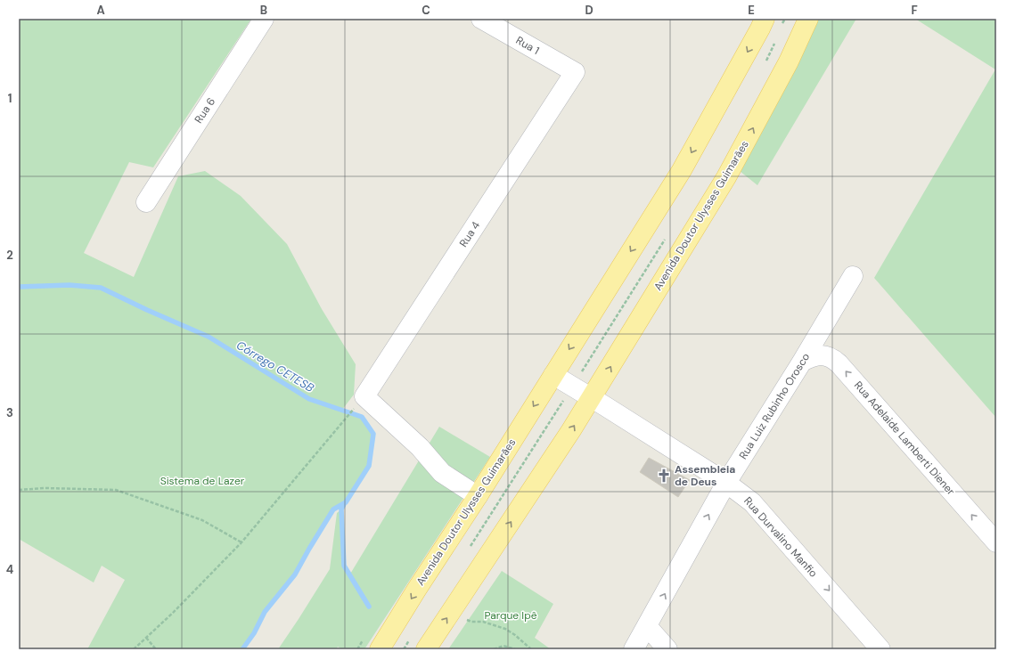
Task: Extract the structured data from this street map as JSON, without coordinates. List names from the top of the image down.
{
  "streets": {
    "main road": ["Avenida Doutor Ulysses Guimarães"],
    "street": [
      "Rua 1",
      "Rua 6",
      "Rua 4",
      "Rua Luiz Rubinho Orosco",
      "Rua Adelaide Lamberti Diener",
      "Rua Durvalino Manfio"
    ]
  },
  "crossings": [
    ["Rua 1", "Rua 4"],
    ["Avenida Doutor Ulysses Guimarães", "Rua Durvalino Manfio"],
    ["Rua Luiz Rubinho Orosco", "Rua Adelaide Lamberti Diener"],
    ["Rua Luiz Rubinho Orosco", "Rua Durvalino Manfio"]
  ],
  "one_way": ["Rua Luiz Rubinho Orosco", "Rua Adelaide Lamberti Diener", "Rua Durvalino Manfio"],
  "water": ["Córrego CETESB"],
  "parks": ["Sistema de Lazer", "Parque Ipê"],
  "places": {
    "church": ["Assembleia de Deus"]
  },
  "grid": {
    "columns": [
      "A",
      "B",
      "C",
      "D",
      "E",
      "F"
    ],
    "rows": [
      "1",
      "2",
      "3",
      "4"
    ]
  }
}
